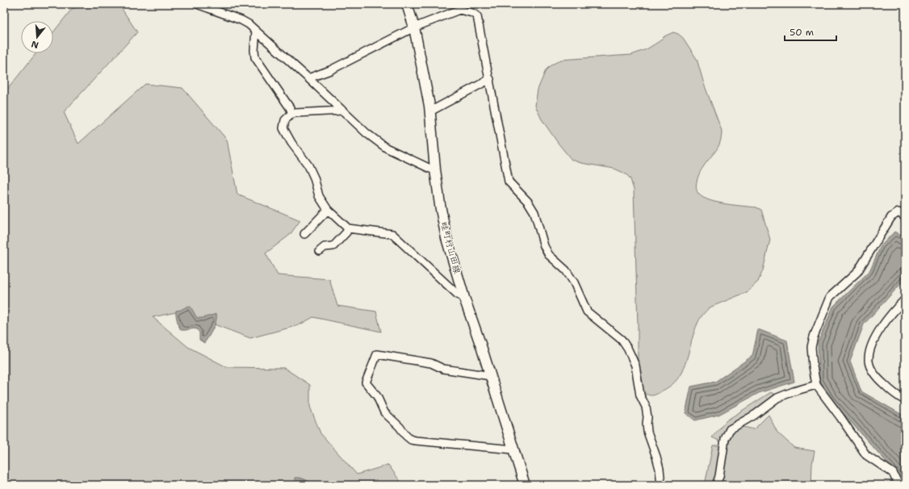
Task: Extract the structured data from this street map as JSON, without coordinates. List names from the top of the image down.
{
  "streets": {
    "main road": ["畦町村山田線"]
  },
  "scale_bar": "50 m",
  "north": "bottom"
}
